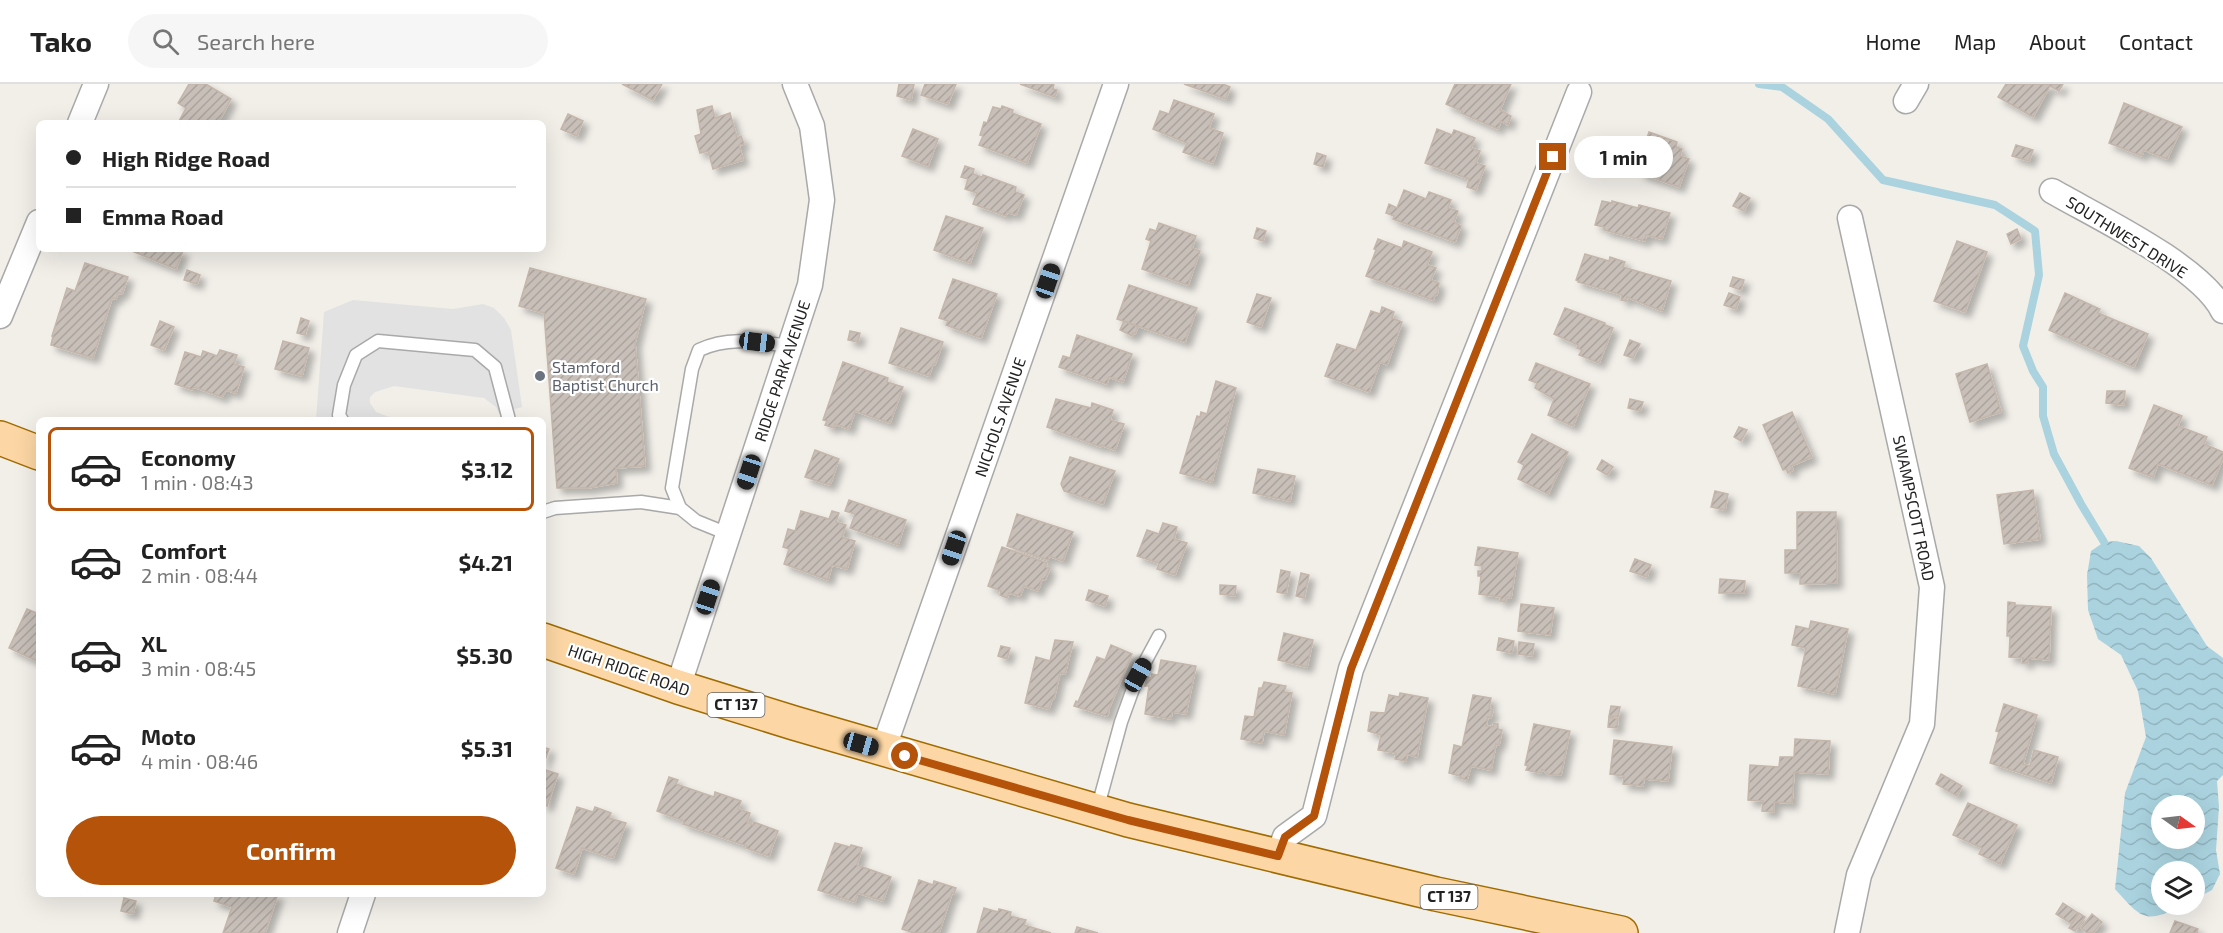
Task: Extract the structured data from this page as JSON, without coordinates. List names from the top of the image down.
{
  "streets": {
    "main road": ["HIGH RIDGE ROAD", "CT 137"],
    "street": [
      "SOUTHWEST DRIVE",
      "RIDGE PARK AVENUE",
      "NICHOLS AVENUE",
      "SWAMPSCOTT ROAD"
    ]
  },
  "crossings": [
    ["RIDGE PARK AVENUE", "HIGH RIDGE ROAD"],
    ["NICHOLS AVENUE", "HIGH RIDGE ROAD"]
  ],
  "places": ["Stamford Baptist Church"],
  "north": "right",
  "page": {
    "header": "Tako",
    "search": "Search here",
    "nav": [
      "Home",
      "Map",
      "About",
      "Contact"
    ],
    "banner": ["High Ridge Road", "Emma Road"],
    "bubble": "1 min",
    "list": [
      {
        "name": "Economy",
        "note": "1 min · 08:43",
        "value": "$3.12"
      },
      {
        "name": "Comfort",
        "note": "2 min · 08:44",
        "value": "$4.21"
      },
      {
        "name": "XL",
        "note": "3 min · 08:45",
        "value": "$5.30"
      },
      {
        "name": "Moto",
        "note": "4 min · 08:46",
        "value": "$5.31"
      }
    ],
    "buttons": "Confirm"
  }
}
